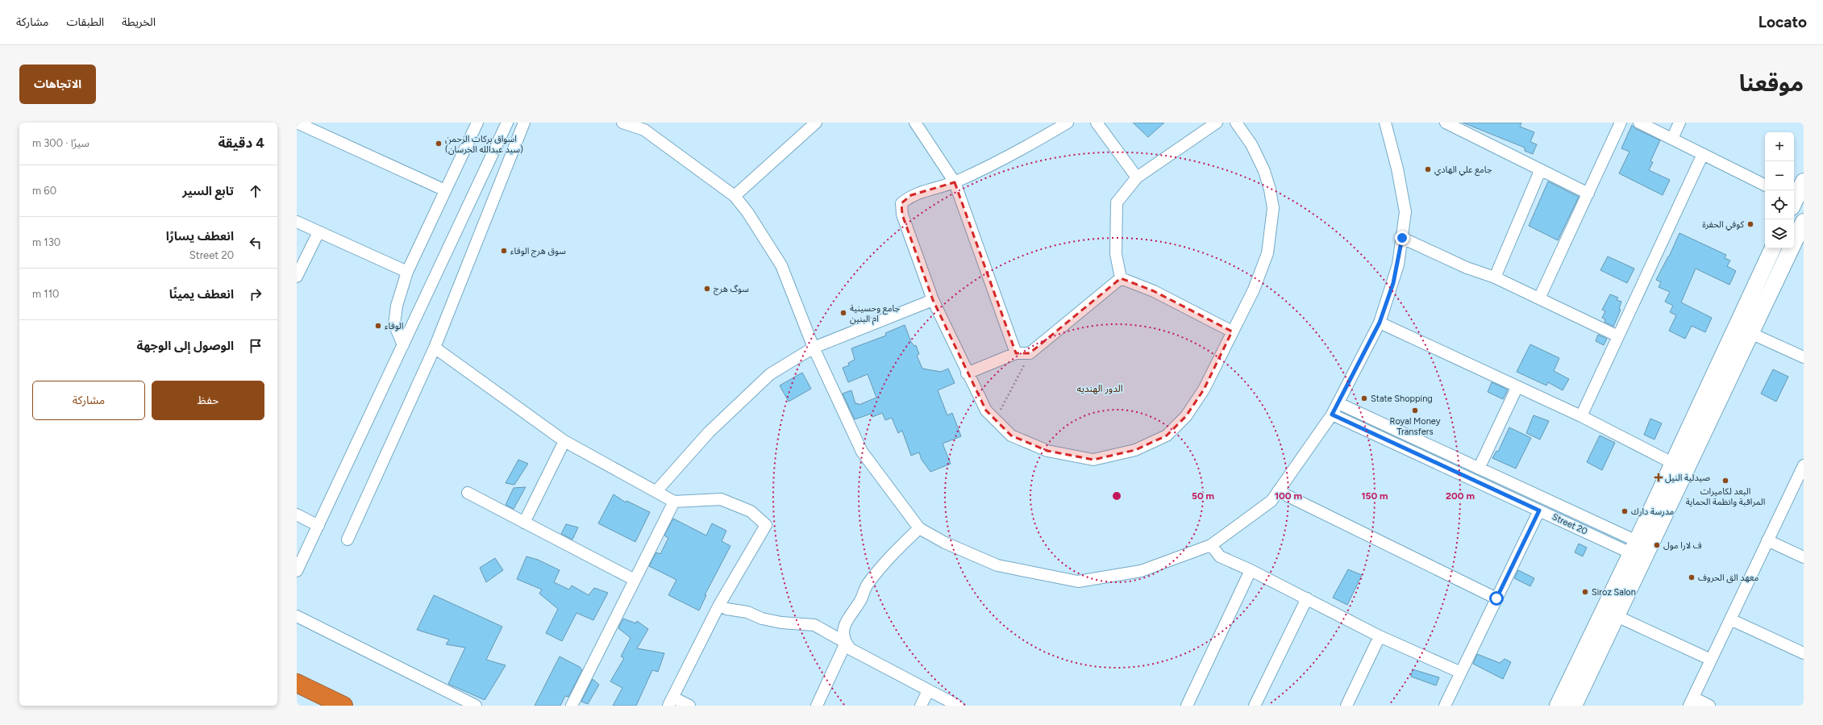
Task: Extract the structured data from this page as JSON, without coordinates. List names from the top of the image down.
{
  "streets": {
    "street": ["Street 20"]
  },
  "districts": ["الدور الهنديه"],
  "places": {
    "other": [
      "اسواق بركات الرحمن (سيد عبدالله الخرسان)",
      "جامع علي الهادي",
      "كوفي الحفرة",
      "سوق هرج الوفاء",
      "سوگ هرج",
      "جامع وحسينية ام البنين",
      "الوفاء",
      "State Shopping",
      "Royal Money Transfers",
      "البعد لكاميرات المراقبة وانظمة الحماية",
      "مدرسة دارك",
      "ف لارا مول",
      "معهد الق الحروف",
      "Siroz Salon"
    ],
    "health": ["صيدلية النيل"]
  },
  "page": {
    "header": "Locato",
    "nav": ["الخريطة", "الطبقات", "مشاركة"],
    "title": "موقعنا",
    "buttons": [
      "الاتجاهات",
      ["حفظ", "مشاركة"]
    ],
    "heading": ["4 دقيقة", "سيرًا · 300 m"],
    "map_buttons": ["+", "−"],
    "list": [
      ["تابع السير", "60 m"],
      ["انعطف يسارًا", "Street 20", "130 m"],
      ["انعطف يمينًا", "110 m"],
      "الوصول إلى الوجهة"
    ]
  },
  "rings": [
    "50 m",
    "100 m",
    "150 m",
    "200 m"
  ]
}
